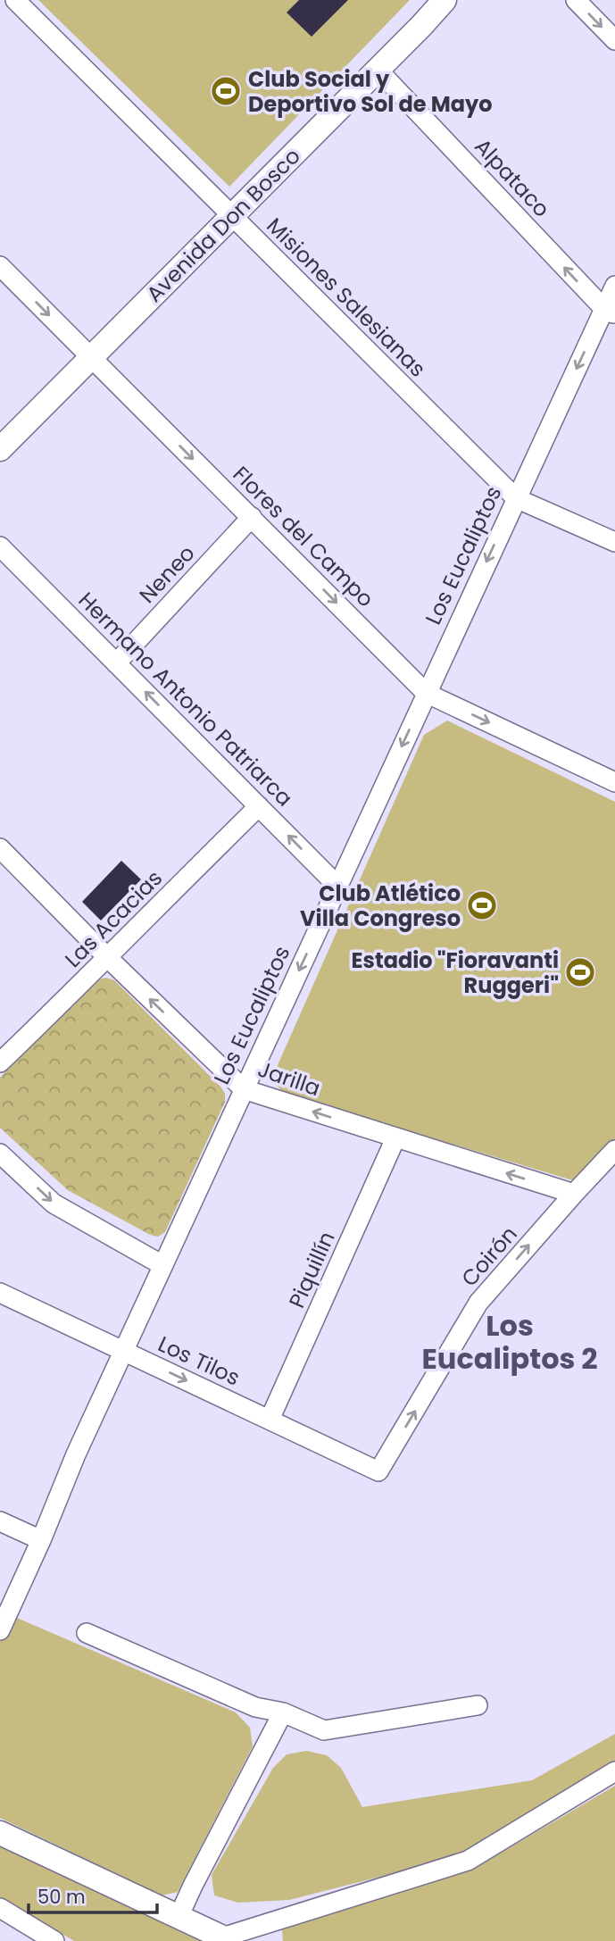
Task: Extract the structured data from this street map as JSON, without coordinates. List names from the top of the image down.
{
  "streets": {
    "main road": ["Avenida Don Bosco"],
    "street": [
      "Alpataco",
      "Misiones Salesianas",
      "Flores del Campo",
      "Los Eucaliptos",
      "Neneo",
      "Hermano Antonio Patriarca",
      "Las Acacias",
      "Jarilla",
      "Coirón",
      "Piquillín",
      "Los Tilos"
    ]
  },
  "crossings": [
    ["Alpataco", "Avenida Don Bosco"],
    ["Alpataco", "Los Eucaliptos"],
    ["Avenida Don Bosco", "Misiones Salesianas"],
    ["Avenida Don Bosco", "Flores del Campo"],
    ["Misiones Salesianas", "Los Eucaliptos"],
    ["Flores del Campo", "Los Eucaliptos"],
    ["Flores del Campo", "Neneo"],
    ["Los Eucaliptos", "Hermano Antonio Patriarca"],
    ["Los Eucaliptos", "Jarilla"],
    ["Los Eucaliptos", "Los Tilos"],
    ["Neneo", "Hermano Antonio Patriarca"],
    ["Hermano Antonio Patriarca", "Las Acacias"],
    ["Las Acacias", "Jarilla"],
    ["Jarilla", "Coirón"],
    ["Jarilla", "Piquillín"],
    ["Coirón", "Los Tilos"],
    ["Piquillín", "Los Tilos"]
  ],
  "one_way": [
    "Alpataco",
    "Flores del Campo",
    "Los Eucaliptos",
    "Hermano Antonio Patriarca",
    "Jarilla",
    "Coirón",
    "Los Tilos"
  ],
  "districts": ["Los Eucaliptos 2"],
  "places": {
    "sports": ["Club Social y Deportivo Sol de Mayo", "Club Atlético Villa Congreso", "Estadio \"Fioravanti Ruggeri\""]
  },
  "scale_bar": "50 m"
}
